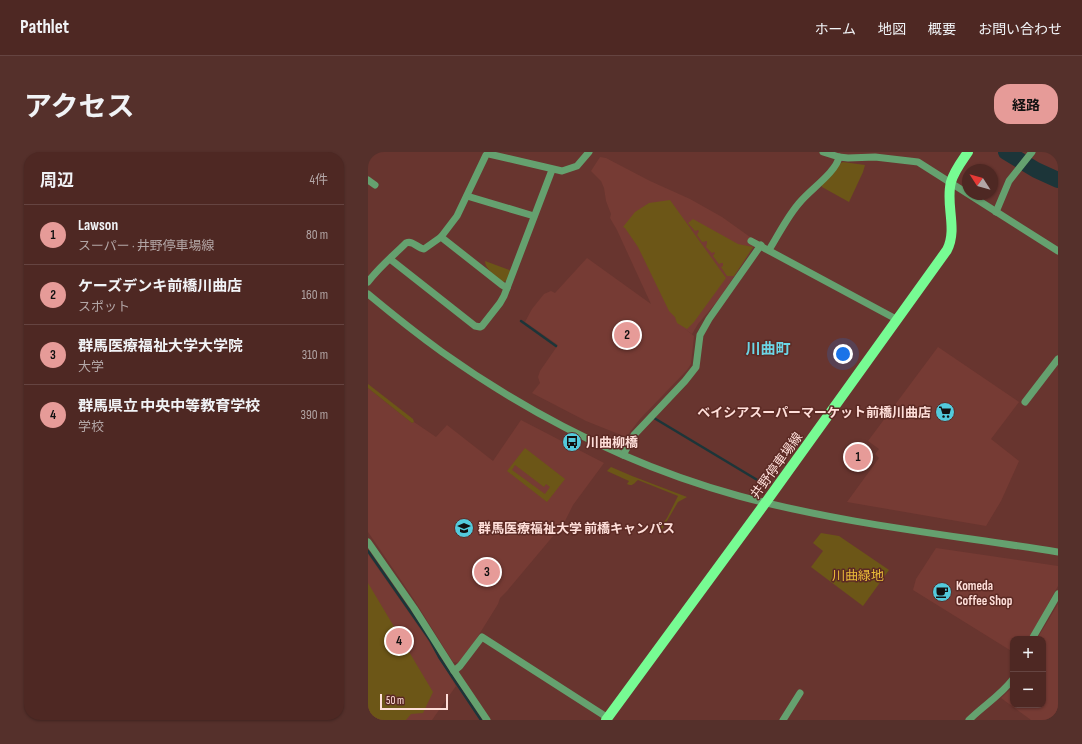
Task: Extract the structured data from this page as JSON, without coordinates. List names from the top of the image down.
{
  "streets": {
    "main road": ["井野停車場線"]
  },
  "districts": ["川曲町"],
  "parks": ["川曲緑地"],
  "places": {
    "supermarket": ["ベイシアスーパーマーケット前橋川曲店"],
    "bus stop": ["川曲柳橋"],
    "school or university": ["群馬医療福祉大学 前橋キャンパス"],
    "cafe": ["Komeda Coffee Shop"]
  },
  "scale_bar": "50 m",
  "north": "top left",
  "page": {
    "header": "Pathlet",
    "nav": [
      "ホーム",
      "地図",
      "概要",
      "お問い合わせ"
    ],
    "title": "アクセス",
    "buttons": "経路",
    "heading": ["周辺", "4件"],
    "list": [
      {
        "mark": "1",
        "name": "Lawson",
        "note": "スーパー · 井野停車場線",
        "value": "80 m"
      },
      {
        "mark": "2",
        "name": "ケーズデンキ前橋川曲店",
        "note": "スポット",
        "value": "160 m"
      },
      {
        "mark": "3",
        "name": "群馬医療福祉大学大学院",
        "note": "大学",
        "value": "310 m"
      },
      {
        "mark": "4",
        "name": "群馬県立 中央中等教育学校",
        "note": "学校",
        "value": "390 m"
      }
    ],
    "pins": [
      "2",
      "1",
      "3",
      "4"
    ],
    "map_buttons": ["+", "−"],
    "scale": "50 m"
  }
}
